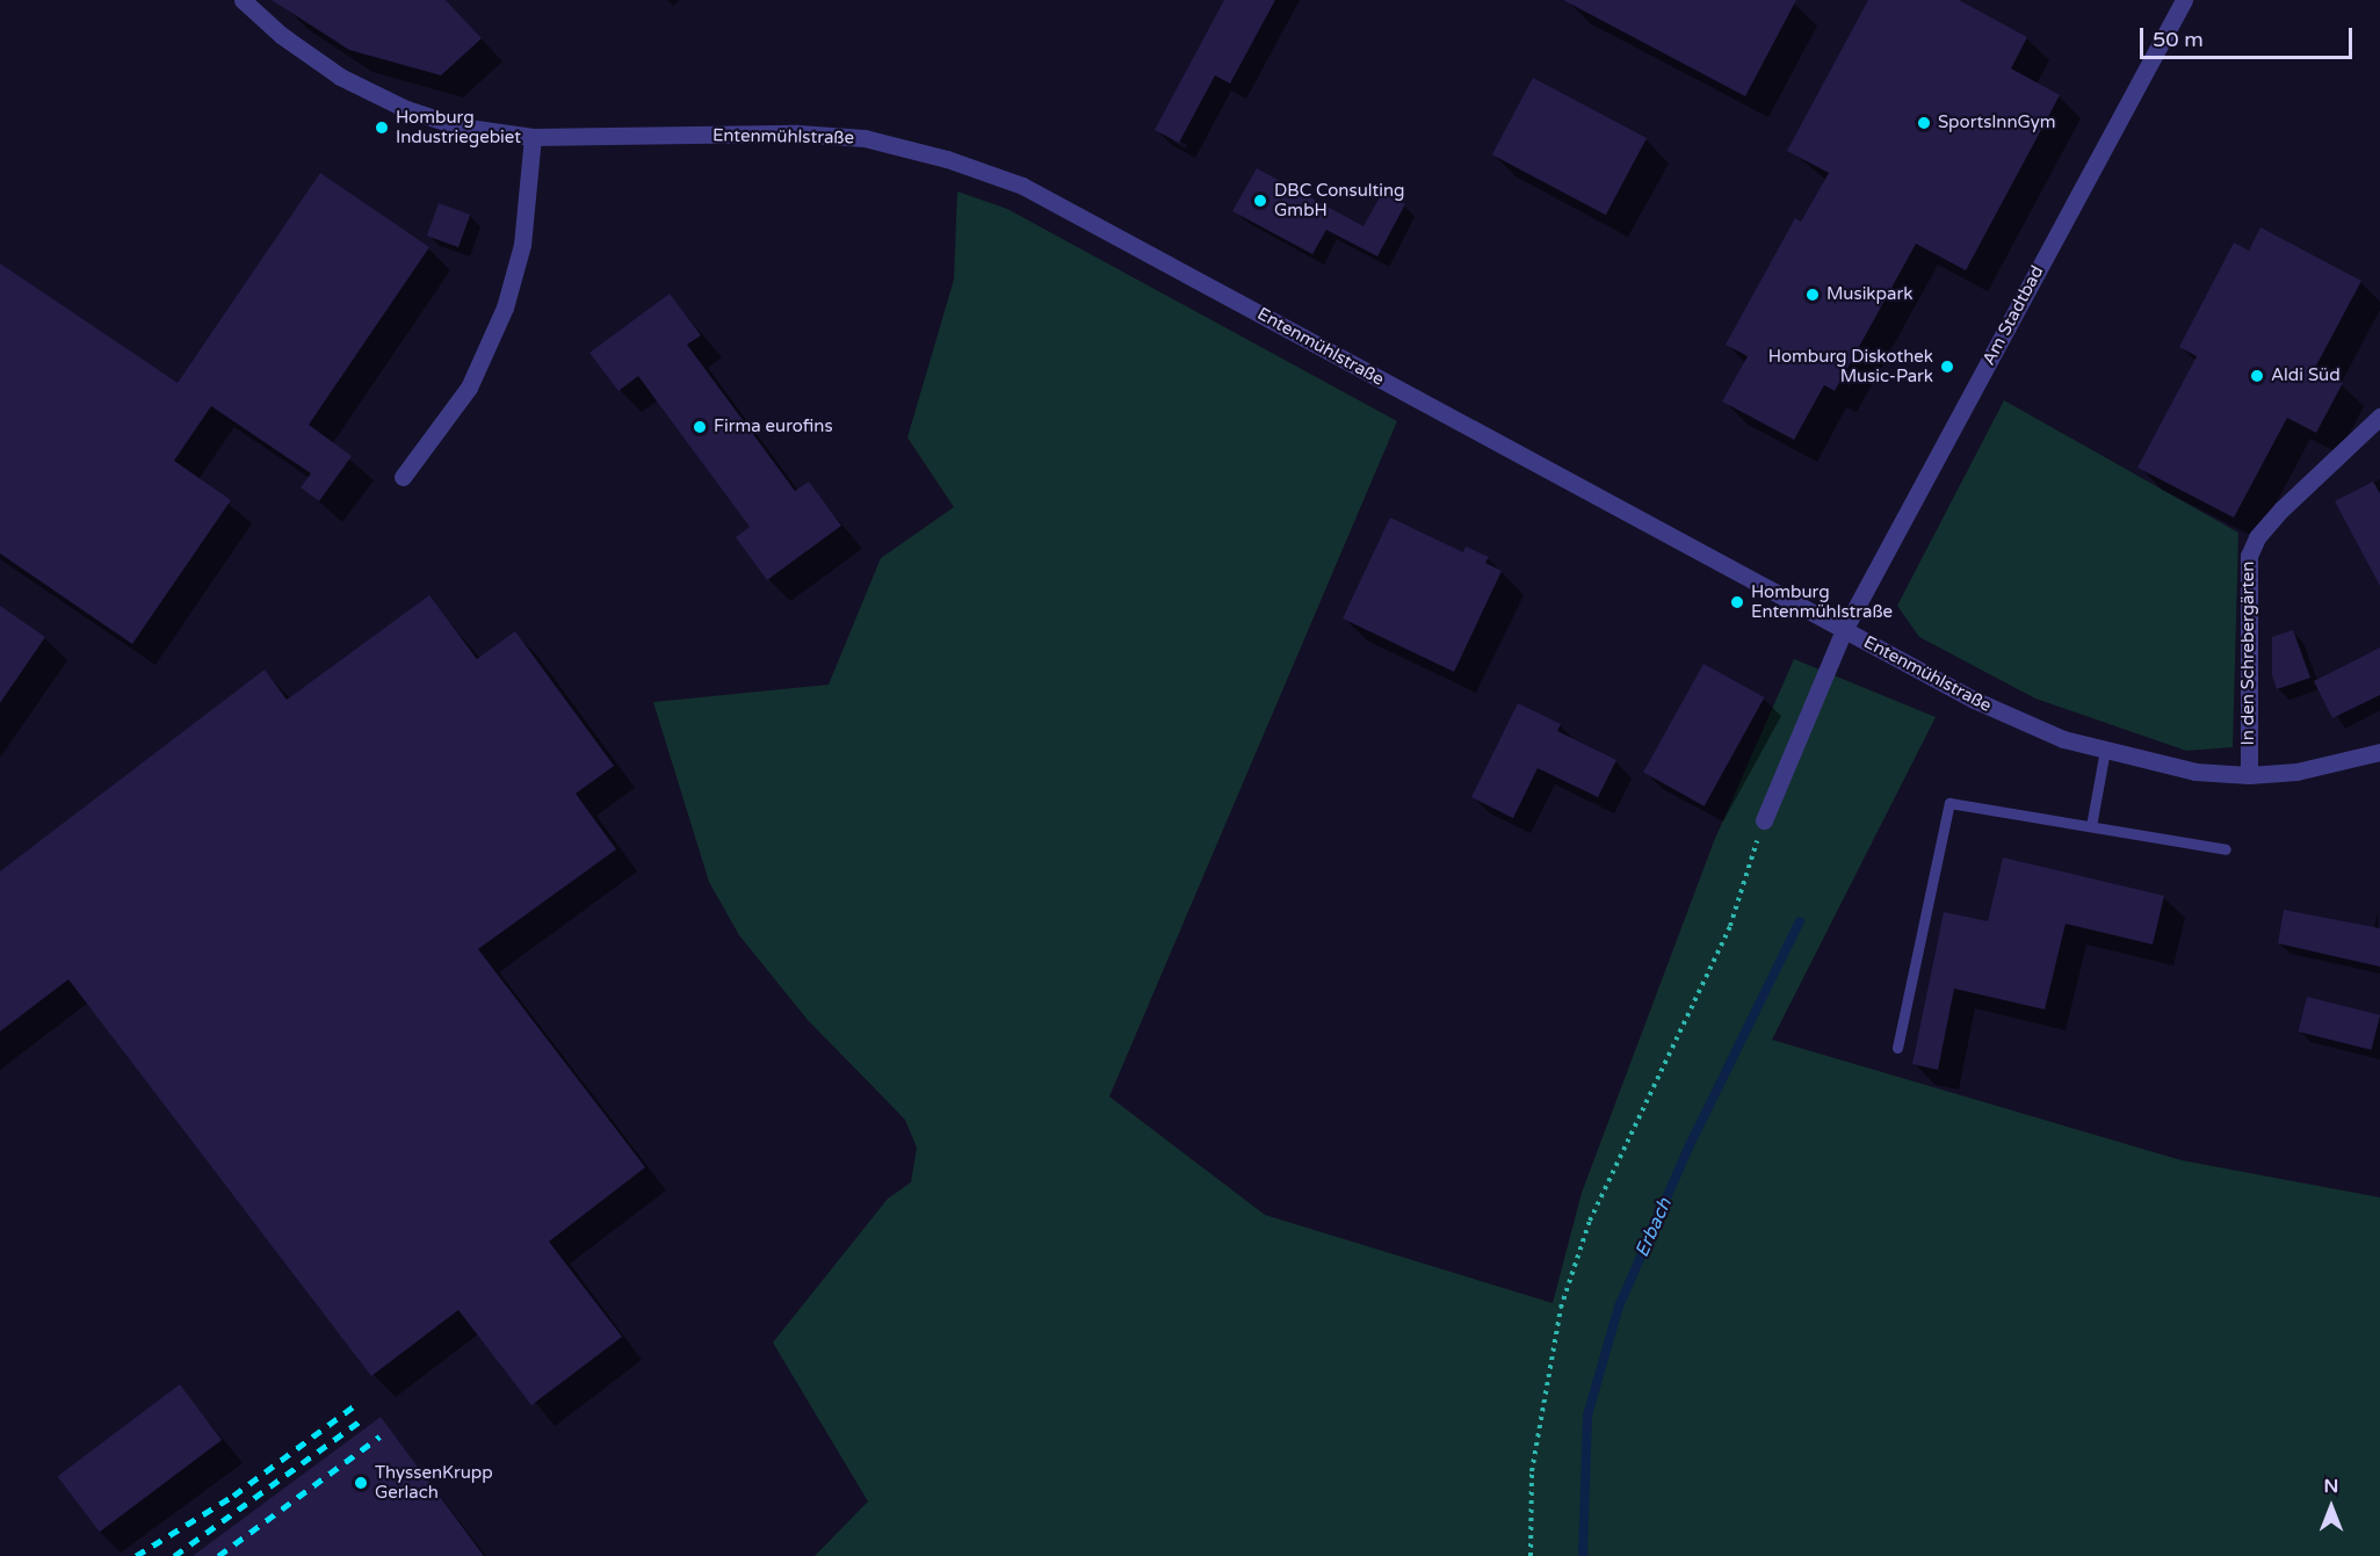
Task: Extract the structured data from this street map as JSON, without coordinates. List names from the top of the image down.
{
  "streets": {
    "street": ["Entenmühlstraße", "Am Stadtbad", "In den Schrebergärten"]
  },
  "crossings": [
    ["Entenmühlstraße", "Am Stadtbad"],
    ["Entenmühlstraße", "In den Schrebergärten"]
  ],
  "water": ["Erbach"],
  "places": [
    "SportsInnGym",
    "Homburg Industriegebiet",
    "DBC Consulting GmbH",
    "Musikpark",
    "Homburg Diskothek Music-Park",
    "Aldi Süd",
    "Firma eurofins",
    "Homburg Entenmühlstraße",
    "ThyssenKrupp Gerlach"
  ],
  "scale_bar": "50 m",
  "north": "top"
}
